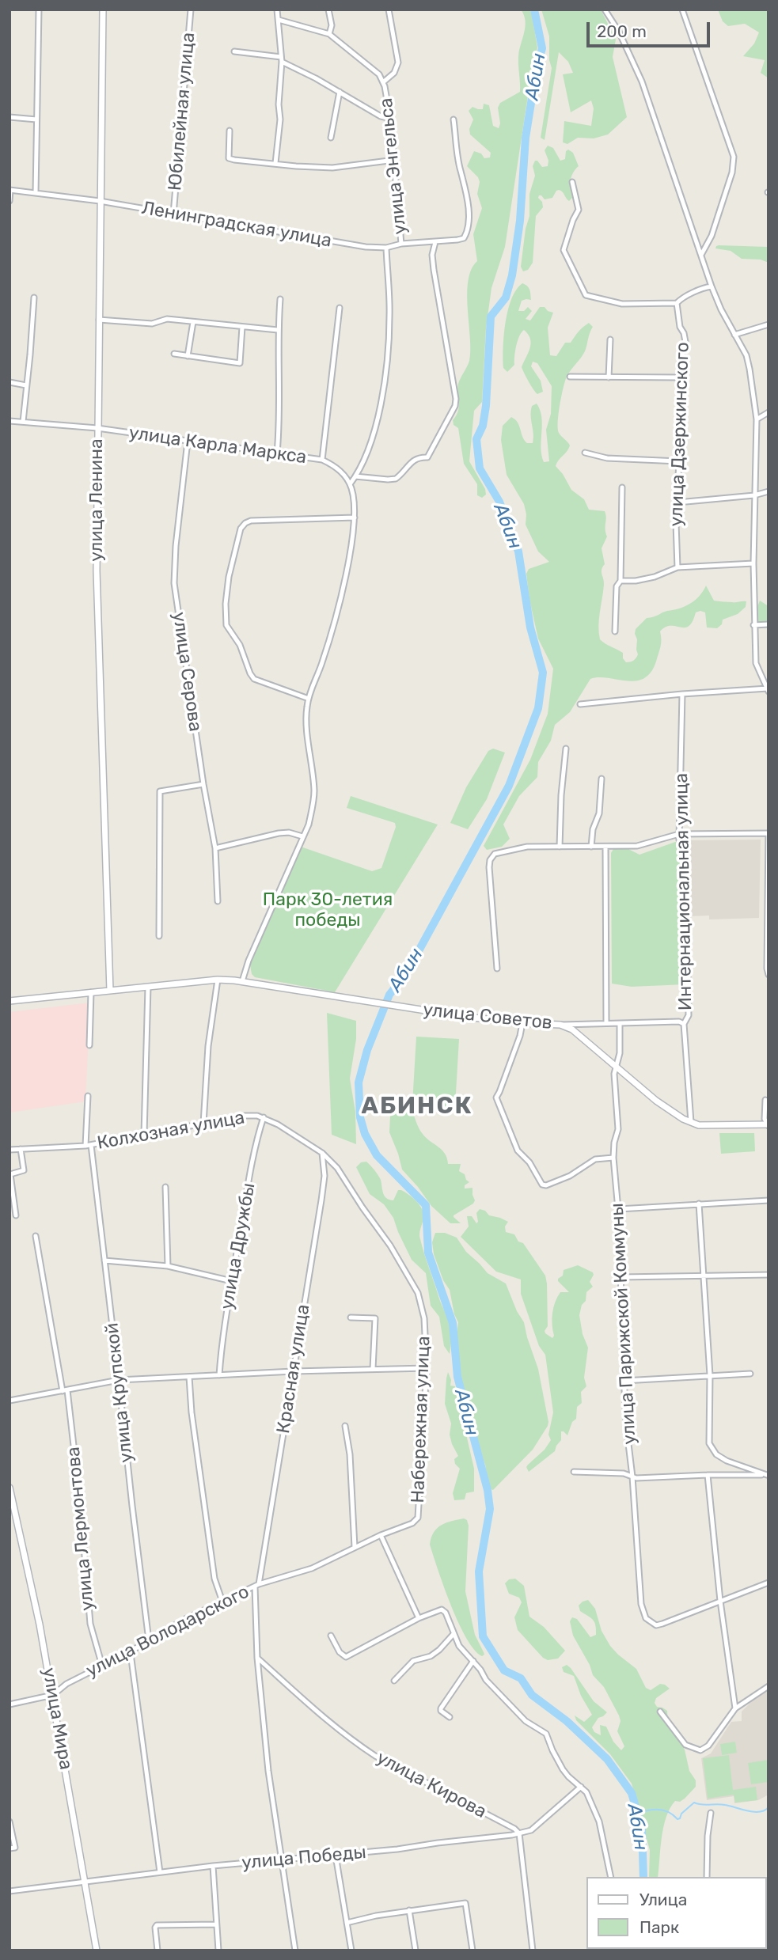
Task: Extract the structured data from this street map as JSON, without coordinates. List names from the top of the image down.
{
  "streets": {
    "main road": ["улица Ленина", "улица Советов", "улица Мира"],
    "street": [
      "Юбилейная улица",
      "улица Энгельса",
      "Ленинградская улица",
      "улица Дзержинского",
      "улица Карла Маркса",
      "улица Серова",
      "Интернациональная улица",
      "Колхозная улица",
      "улица Дружбы",
      "улица Парижской Коммуны",
      "Красная улица",
      "улица Крупской",
      "Набережная улица",
      "улица Лермонтова",
      "улица Володарского",
      "улица Кирова",
      "улица Победы"
    ]
  },
  "crossings": [
    ["Юбилейная улица", "Ленинградская улица"],
    ["улица Энгельса", "Ленинградская улица"],
    ["улица Энгельса", "улица Карла Маркса"],
    ["Ленинградская улица", "улица Ленина"],
    ["улица Карла Маркса", "улица Ленина"],
    ["улица Карла Маркса", "улица Серова"],
    ["улица Ленина", "улица Советов"],
    ["Интернациональная улица", "улица Советов"],
    ["улица Советов", "улица Парижской Коммуны"],
    ["Колхозная улица", "улица Дружбы"],
    ["Колхозная улица", "Красная улица"],
    ["Колхозная улица", "улица Крупской"],
    ["Колхозная улица", "Набережная улица"],
    ["Красная улица", "Набережная улица"],
    ["Красная улица", "улица Володарского"],
    ["Красная улица", "улица Кирова"],
    ["Красная улица", "улица Победы"],
    ["улица Крупской", "улица Володарского"],
    ["Набережная улица", "улица Володарского"],
    ["улица Лермонтова", "улица Володарского"],
    ["улица Володарского", "улица Мира"],
    ["улица Мира", "улица Победы"],
    ["улица Кирова", "улица Победы"]
  ],
  "districts": ["АБИНСК"],
  "water": ["Абин"],
  "parks": ["Парк 30-летия победы"],
  "legend": ["Улица", "Парк"],
  "scale_bar": "200 m"
}
